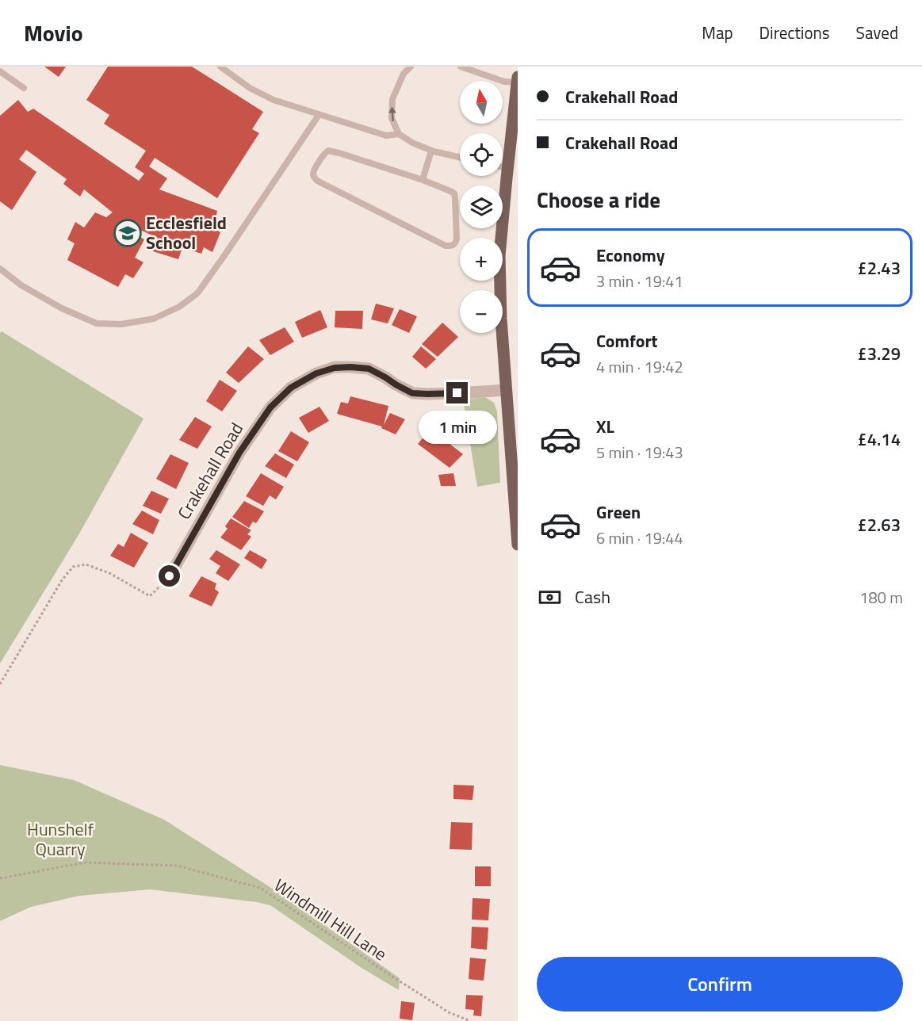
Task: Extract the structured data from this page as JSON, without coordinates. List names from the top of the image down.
{
  "streets": {
    "street": ["Crakehall Road"],
    "path": ["Windmill Hill Lane"]
  },
  "parks": ["Hunshelf Quarry"],
  "places": {
    "school or university": ["Ecclesfield School"]
  },
  "north": "top",
  "page": {
    "header": "Movio",
    "nav": ["Map", "Directions", "Saved"],
    "banner": ["Crakehall Road", "Crakehall Road"],
    "map_buttons": ["+", "−"],
    "heading": "Choose a ride",
    "list": [
      {
        "name": "Economy",
        "note": "3 min · 19:41",
        "value": "£2.43"
      },
      {
        "name": "Comfort",
        "note": "4 min · 19:42",
        "value": "£3.29"
      },
      {
        "name": "XL",
        "note": "5 min · 19:43",
        "value": "£4.14"
      },
      {
        "name": "Green",
        "note": "6 min · 19:44",
        "value": "£2.63"
      }
    ],
    "bubble": "1 min",
    "pay": ["Cash", "180 m"],
    "buttons": "Confirm"
  }
}
